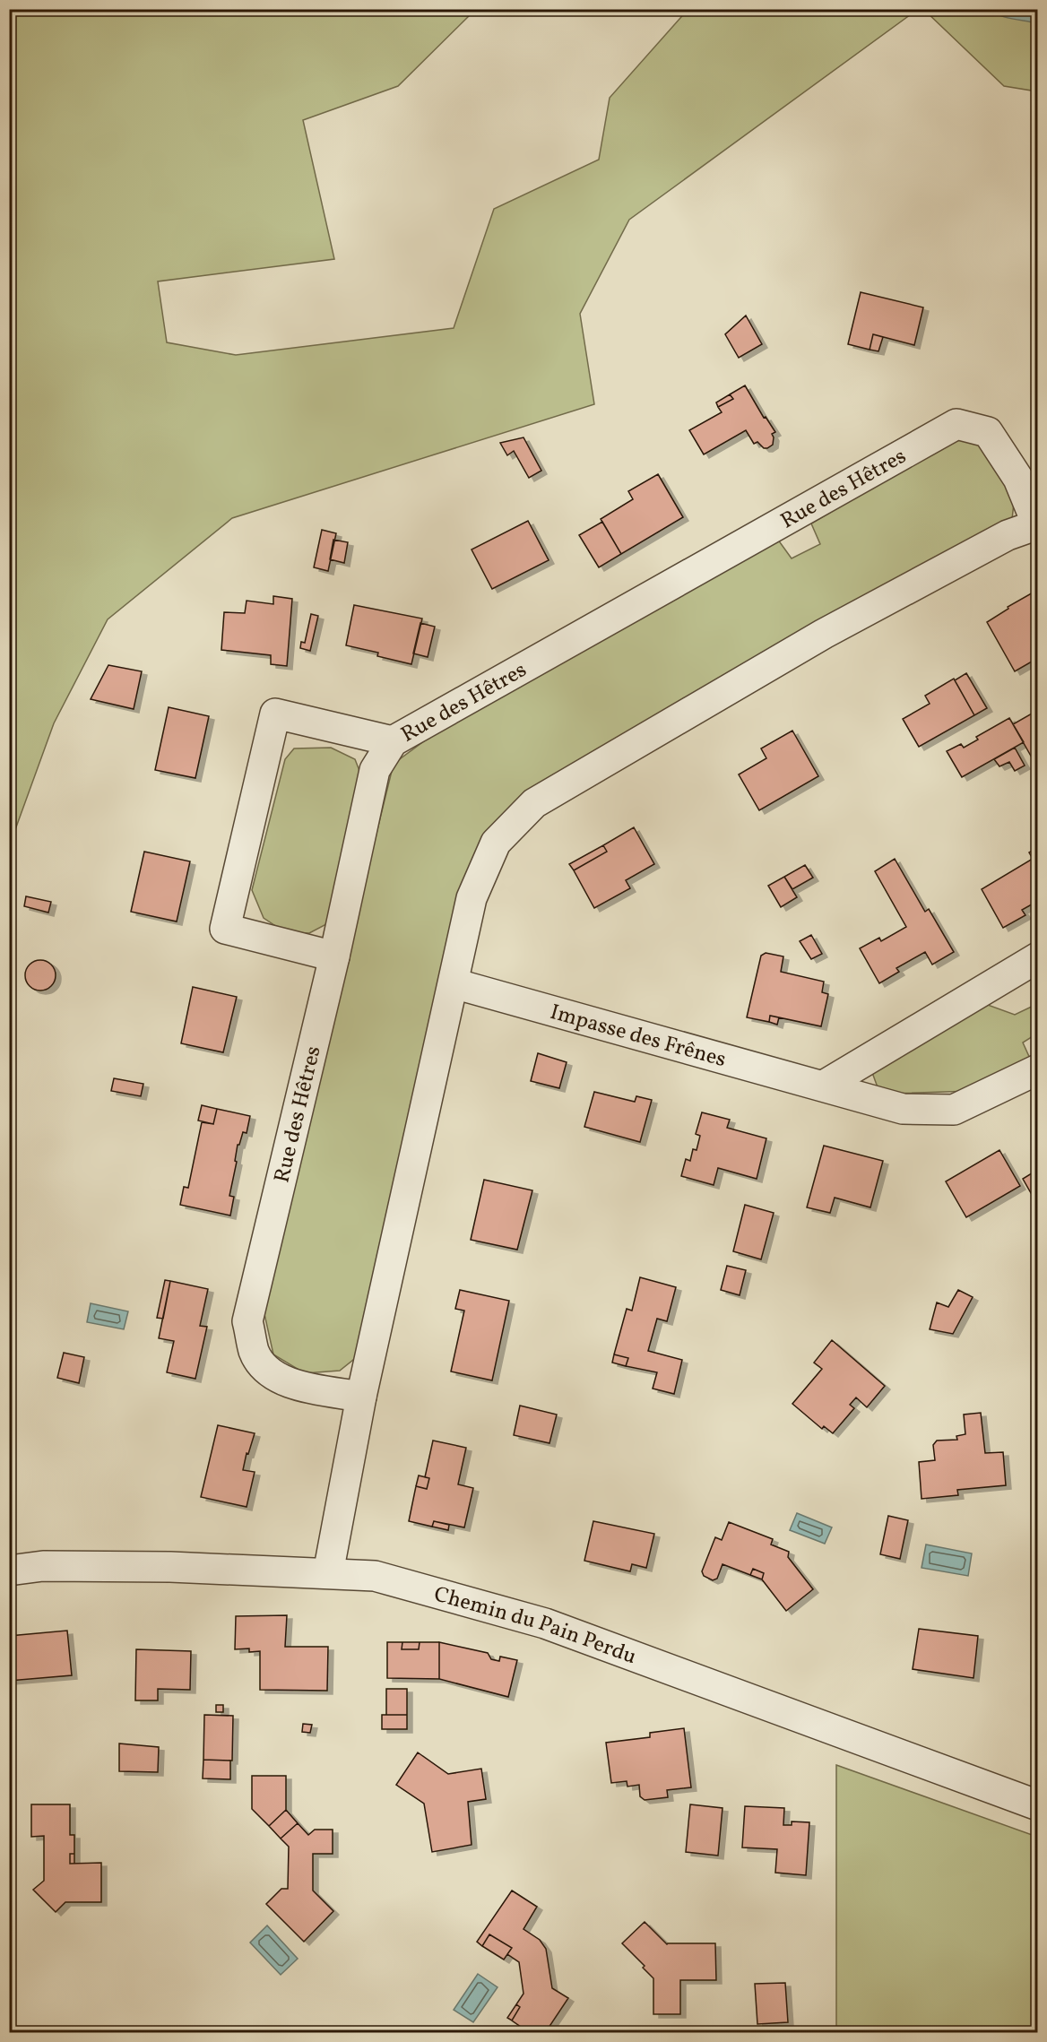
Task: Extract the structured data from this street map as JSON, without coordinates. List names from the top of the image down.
{
  "streets": {
    "street": ["Rue des Hêtres", "Impasse des Frênes", "Chemin du Pain Perdu"]
  },
  "crossings": [
    ["Rue des Hêtres", "Impasse des Frênes"],
    ["Rue des Hêtres", "Chemin du Pain Perdu"]
  ]
}
